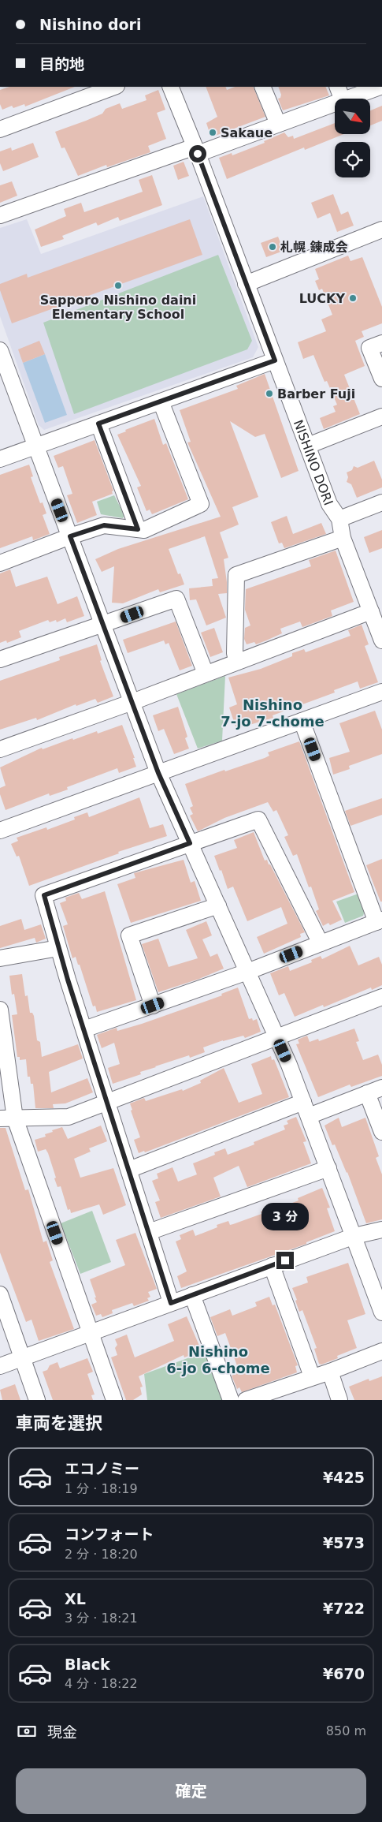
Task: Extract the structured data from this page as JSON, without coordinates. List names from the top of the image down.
{
  "streets": {
    "street": ["NISHINO DORI"]
  },
  "districts": ["Nishino 7-jo 7-chome", "Nishino 6-jo 6-chome"],
  "places": [
    "Sakaue",
    "札幌 錬成会",
    "Sapporo Nishino daini Elementary School",
    "LUCKY",
    "Barber Fuji"
  ],
  "north": "bottom right",
  "page": {
    "banner": ["Nishino dori", "目的地"],
    "bubble": "3 分",
    "heading": "車両を選択",
    "list": [
      {
        "name": "エコノミー",
        "note": "1 分 · 18:19",
        "value": "¥425"
      },
      {
        "name": "コンフォート",
        "note": "2 分 · 18:20",
        "value": "¥573"
      },
      {
        "name": "XL",
        "note": "3 分 · 18:21",
        "value": "¥722"
      },
      {
        "name": "Black",
        "note": "4 分 · 18:22",
        "value": "¥670"
      }
    ],
    "pay": ["現金", "850 m"],
    "buttons": "確定"
  }
}
